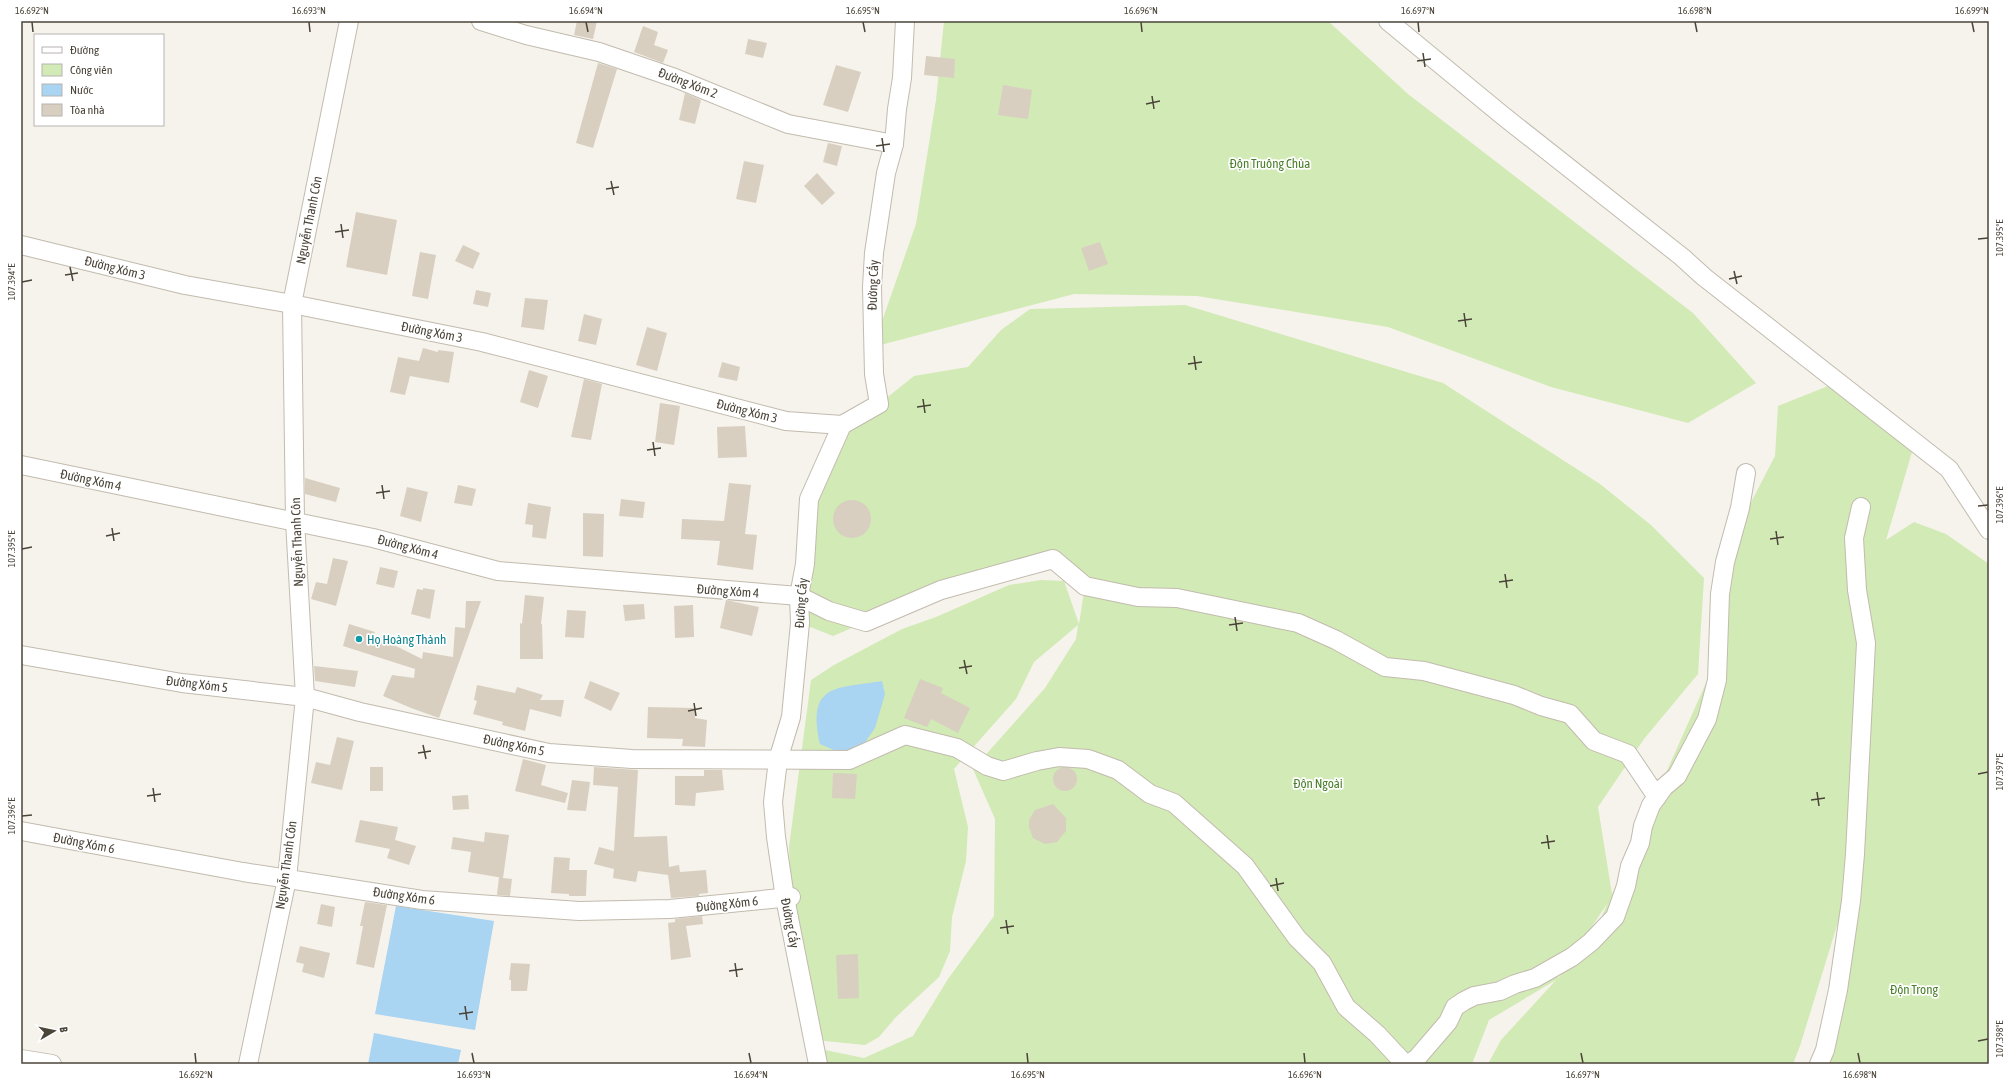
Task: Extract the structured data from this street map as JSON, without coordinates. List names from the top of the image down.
{
  "streets": {
    "street": [
      "Đường Xóm 2",
      "Nguyễn Thanh Côn",
      "Đường Xóm 3",
      "Đường Cấy",
      "Đường Xóm 4",
      "Đường Xóm 5",
      "Đường Xóm 6"
    ]
  },
  "crossings": [
    ["Đường Xóm 2", "Đường Cấy"],
    ["Nguyễn Thanh Côn", "Đường Xóm 3"],
    ["Nguyễn Thanh Côn", "Đường Xóm 4"],
    ["Nguyễn Thanh Côn", "Đường Xóm 5"],
    ["Nguyễn Thanh Côn", "Đường Xóm 6"],
    ["Đường Xóm 3", "Đường Cấy"],
    ["Đường Cấy", "Đường Xóm 4"],
    ["Đường Cấy", "Đường Xóm 5"],
    ["Đường Cấy", "Đường Xóm 6"]
  ],
  "parks": ["Độn Truông Chùa", "Độn Ngoài", "Độn Trong"],
  "places": ["Họ Hoàng Thành"],
  "legend": [
    "Đường",
    "Công viên",
    "Nước",
    "Tòa nhà"
  ],
  "north": "right",
  "coordinates": [
    "16.692°N",
    "16.693°N",
    "16.694°N",
    "16.695°N",
    "16.696°N",
    "16.697°N",
    "16.698°N",
    "16.699°N",
    "107.395°E",
    "107.394°E",
    "107.396°E",
    "107.397°E",
    "107.398°E"
  ]
}
